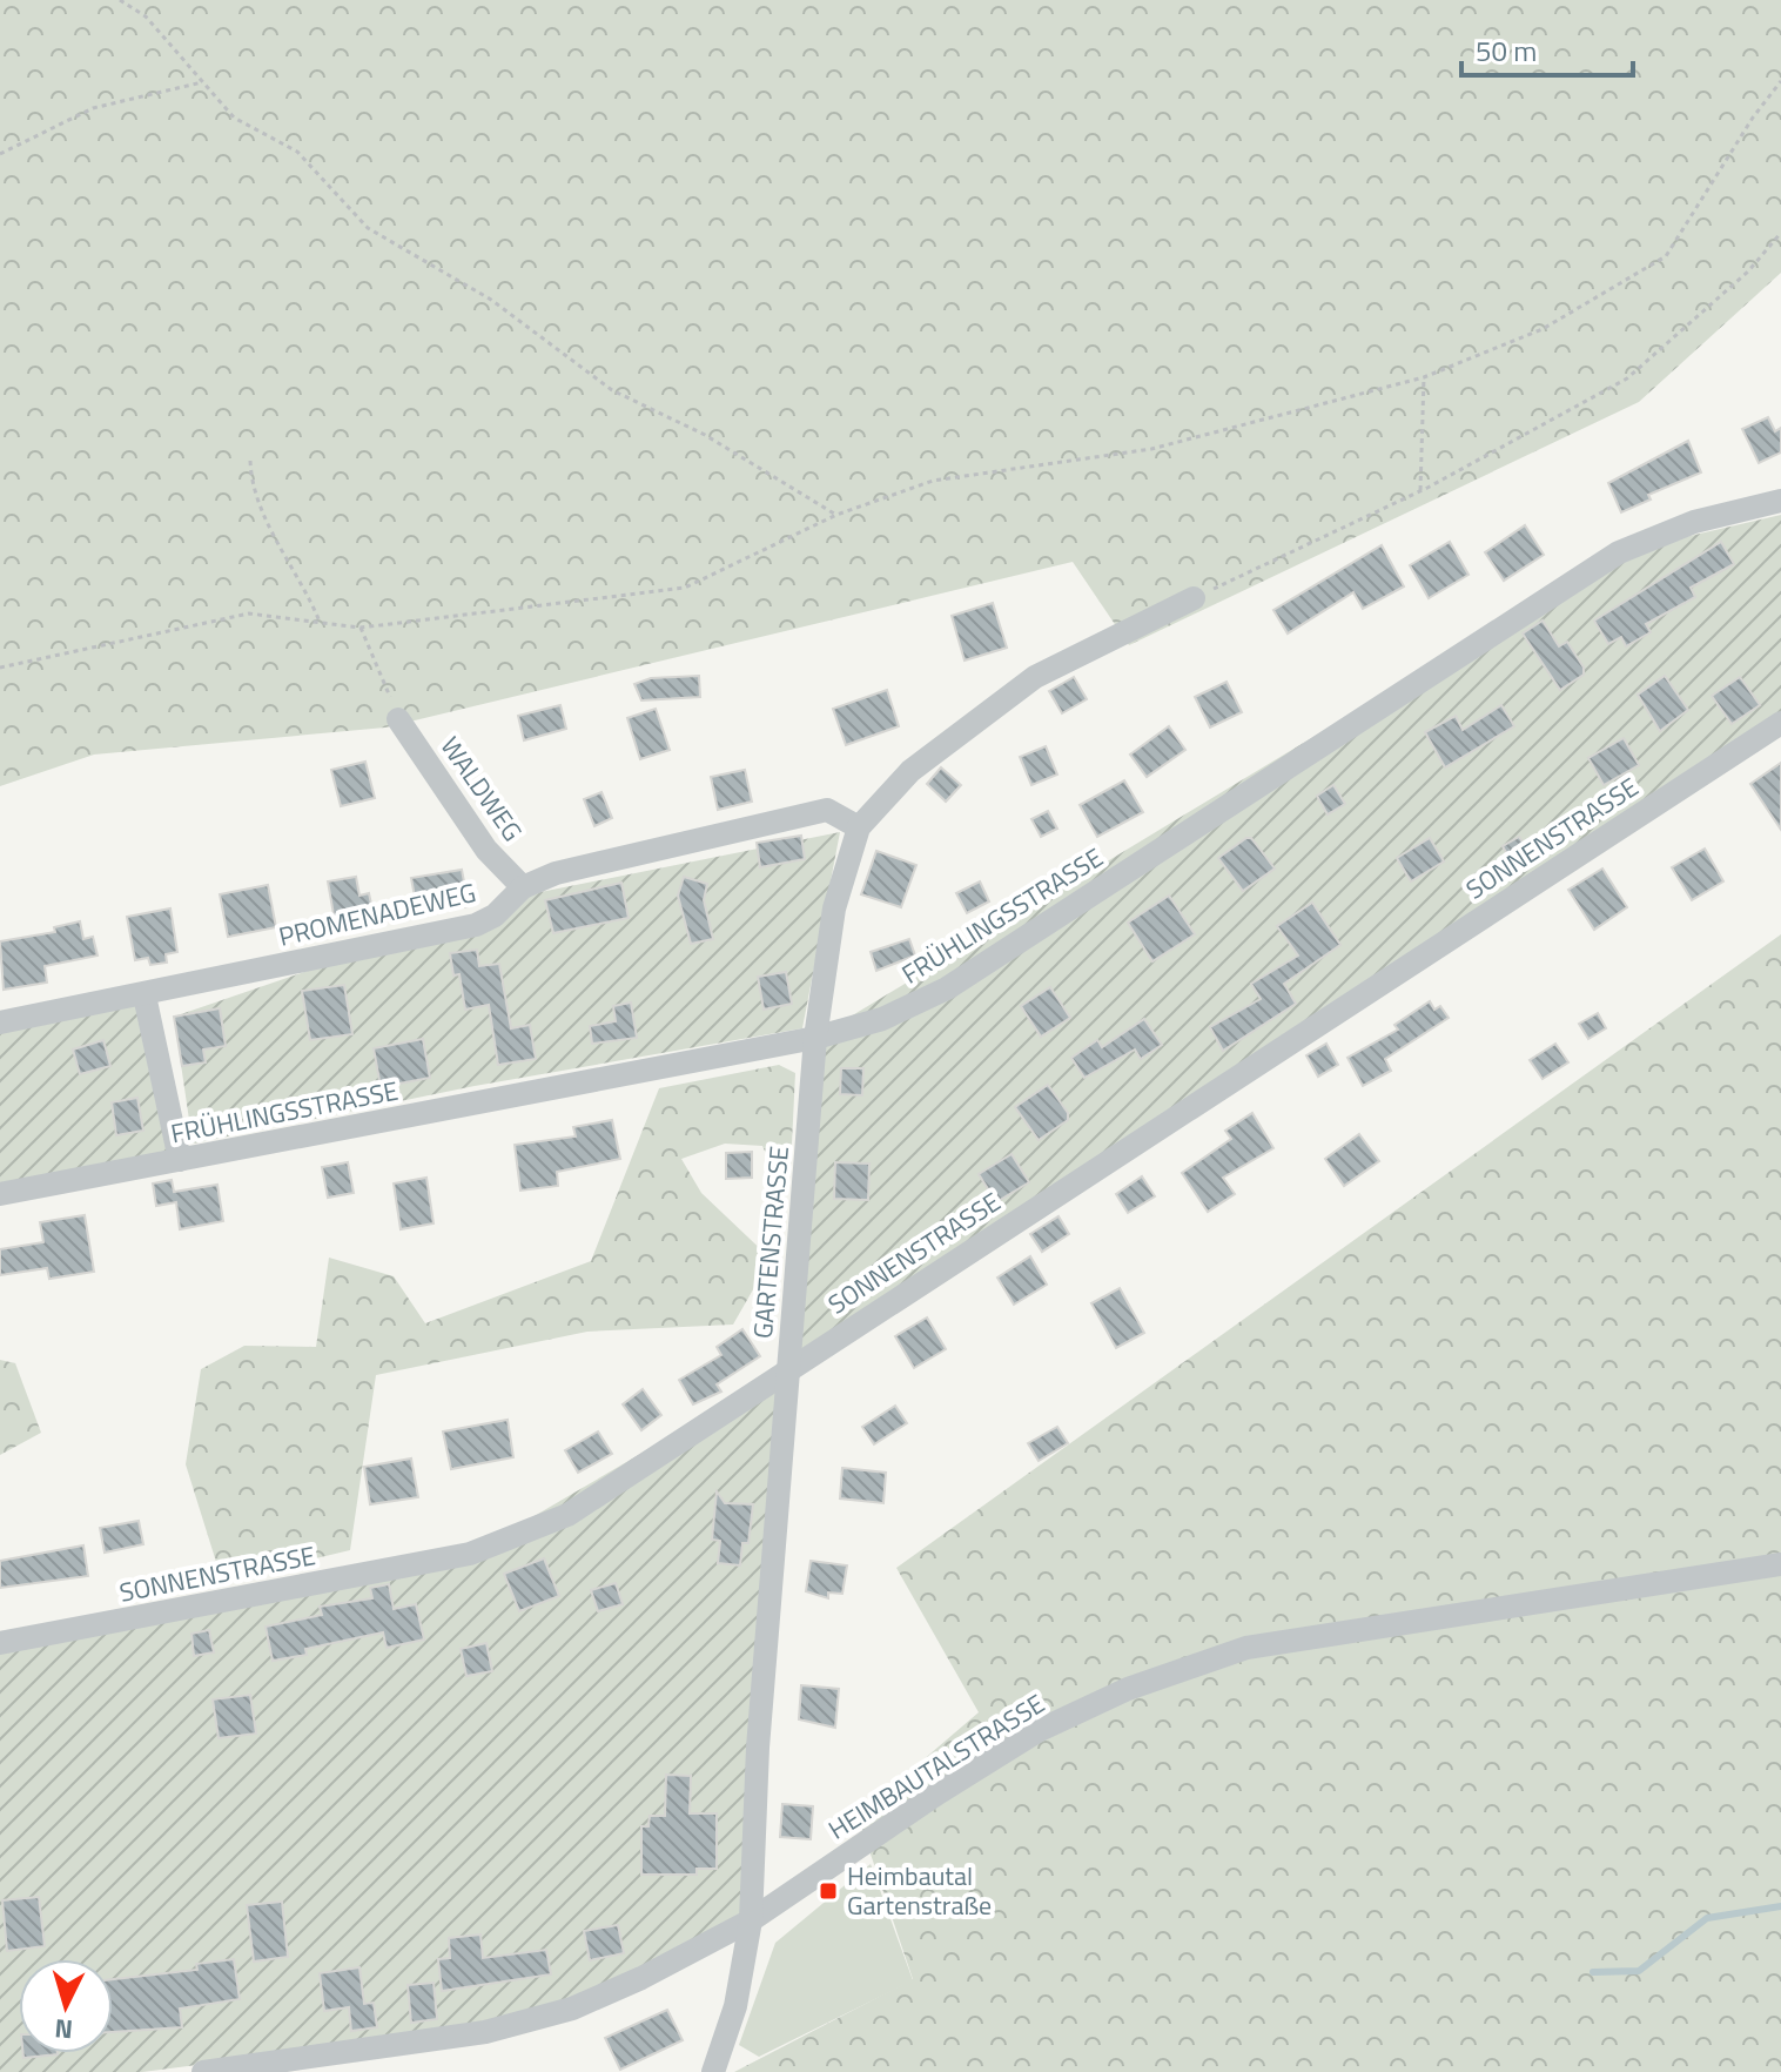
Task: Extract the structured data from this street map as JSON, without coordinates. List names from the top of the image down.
{
  "streets": {
    "street": [
      "WALDWEG",
      "SONNENSTRASSE",
      "PROMENADEWEG",
      "FRÜHLINGSSTRASSE",
      "GARTENSTRASSE",
      "HEIMBAUTALSTRASSE"
    ]
  },
  "crossings": [
    ["WALDWEG", "PROMENADEWEG"],
    ["SONNENSTRASSE", "GARTENSTRASSE"],
    ["PROMENADEWEG", "GARTENSTRASSE"],
    ["FRÜHLINGSSTRASSE", "GARTENSTRASSE"],
    ["GARTENSTRASSE", "HEIMBAUTALSTRASSE"]
  ],
  "places": {
    "transit": ["Heimbautal Gartenstraße"]
  },
  "scale_bar": "50 m",
  "north": "bottom"
}
